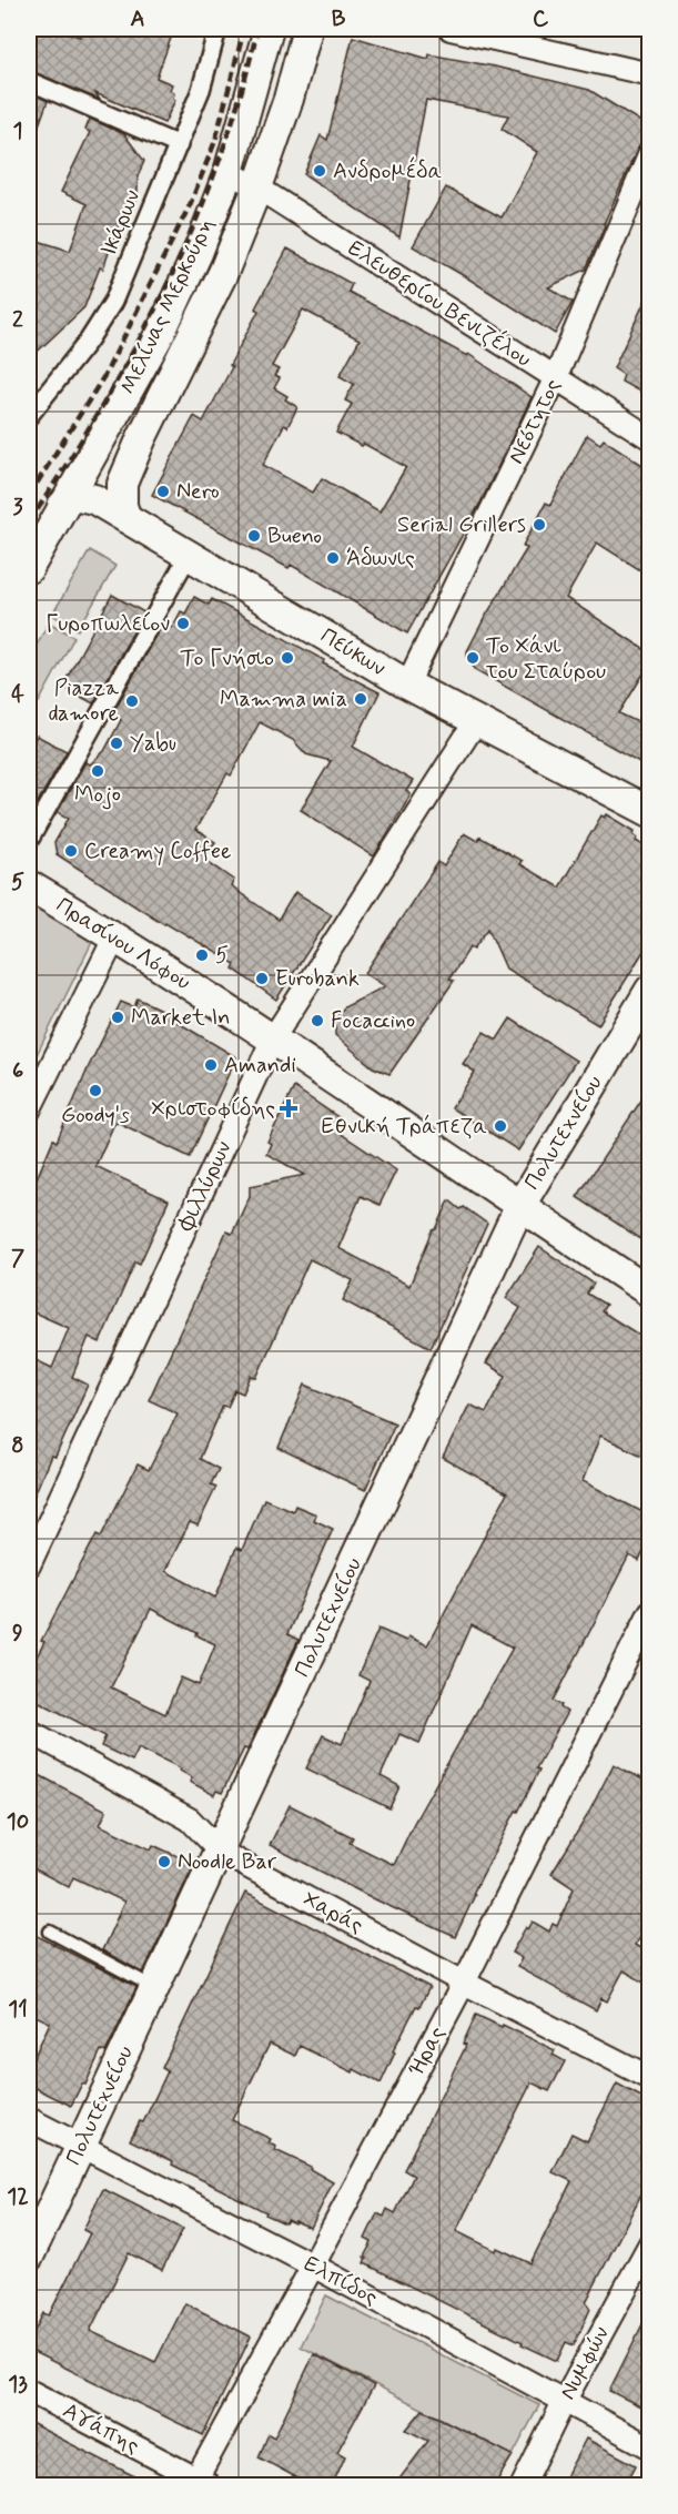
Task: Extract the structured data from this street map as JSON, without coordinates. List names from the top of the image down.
{
  "streets": {
    "street": [
      "Ικάρων",
      "Ελευθερίου Βενιζέλου",
      "Μελίνας Μερκούρη",
      "Νεότητος",
      "Πεύκων",
      "Πρασίνου Λόφου",
      "Πολυτεχνείου",
      "Φιλλύρων",
      "Χαράς",
      "Ήρας",
      "Ελπίδος",
      "Νυμφών",
      "Αγάπης"
    ]
  },
  "crossings": [
    ["Ελευθερίου Βενιζέλου", "Μελίνας Μερκούρη"],
    ["Ελευθερίου Βενιζέλου", "Νεότητος"],
    ["Μελίνας Μερκούρη", "Πεύκων"],
    ["Νεότητος", "Πεύκων"],
    ["Πεύκων", "Φιλλύρων"],
    ["Πρασίνου Λόφου", "Πολυτεχνείου"],
    ["Πρασίνου Λόφου", "Φιλλύρων"],
    ["Πολυτεχνείου", "Χαράς"],
    ["Πολυτεχνείου", "Ελπίδος"],
    ["Χαράς", "Ήρας"],
    ["Ήρας", "Ελπίδος"],
    ["Ήρας", "Αγάπης"],
    ["Ελπίδος", "Νυμφών"]
  ],
  "places": {
    "other": [
      "Ανδρομέδα",
      "Nero",
      "Serial Grillers",
      "Bueno",
      "Άδωνις",
      "Γυροπωλείον",
      "Το Γνήσιο",
      "Το Χάνι του Σταύρου",
      "Mamma mia",
      "Piazza damore",
      "Yabu",
      "Mojo",
      "Creamy Coffee",
      "5",
      "Eurobank",
      "Market In",
      "Focaccino",
      "Amandi",
      "Goody's",
      "Εθνική Τράπεζα",
      "Noodle Bar"
    ],
    "health": ["Χριστοφίδης"]
  },
  "grid": {
    "columns": ["A", "B", "C"],
    "rows": [
      "1",
      "2",
      "3",
      "4",
      "5",
      "6",
      "7",
      "8",
      "9",
      "10",
      "11",
      "12",
      "13"
    ]
  }
}
